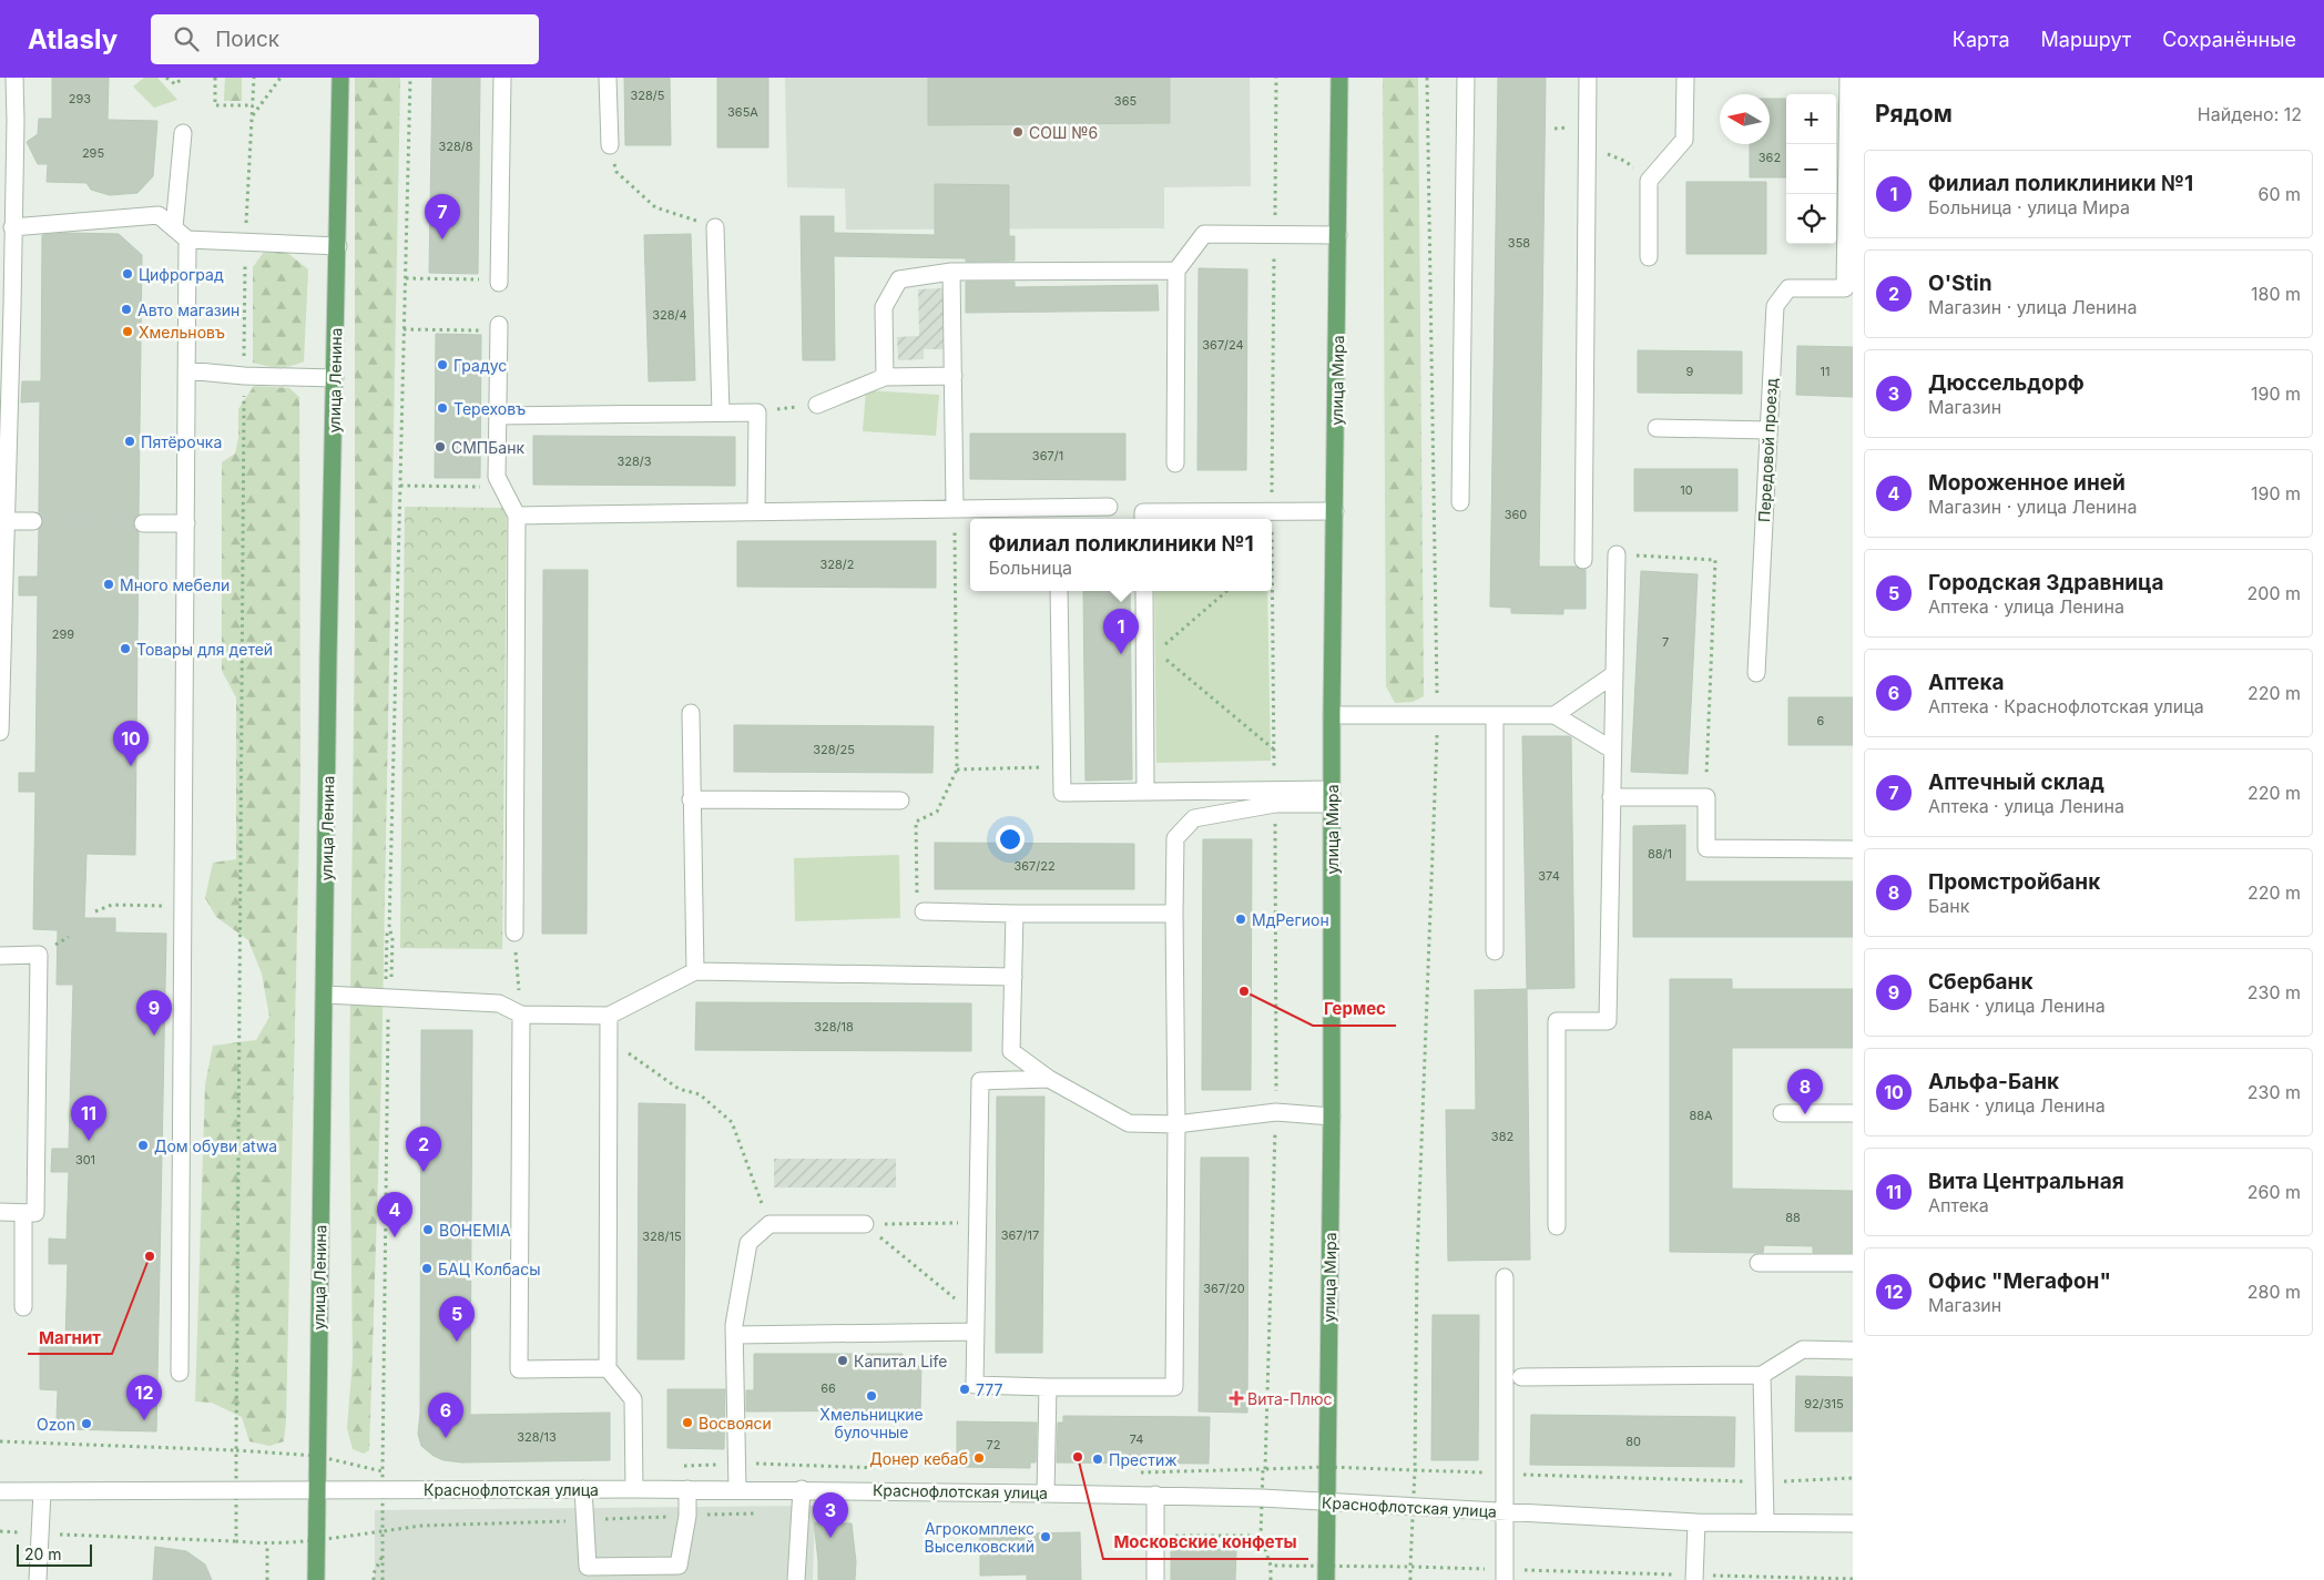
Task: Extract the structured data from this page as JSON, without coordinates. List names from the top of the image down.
{
  "streets": {
    "main road": ["улица Ленина", "улица Мира"],
    "street": ["Передовой проезд", "Краснофлотская улица"]
  },
  "crossings": [
    ["улица Ленина", "Краснофлотская улица"],
    ["улица Мира", "Краснофлотская улица"]
  ],
  "places": {
    "other": [
      "СОШ №6",
      "Цифроград",
      "Авто магазин",
      "Хмельновъ",
      "Градус",
      "Тереховъ",
      "Пятёрочка",
      "СМПБанк",
      "Много мебели",
      "Товары для детей",
      "МдРегион",
      "Гермес",
      "Дом обуви atwa",
      "BOHEMIA",
      "Магнит",
      "БАЦ Колбасы",
      "Капитал Life",
      "777",
      "Хмельницкие булочные",
      "Восвояси",
      "Ozon",
      "Московские конфеты",
      "Донер кебаб",
      "Престиж",
      "Агрокомплекс Выселковский"
    ],
    "health": ["Вита-Плюс"]
  },
  "house_numbers": [
    "328/5",
    "293",
    "365",
    "365А",
    "328/8",
    "295",
    "362",
    "358",
    "328/4",
    "367/24",
    "9",
    "11",
    "367/1",
    "328/3",
    "10",
    "360",
    "328/2",
    "299",
    "7",
    "6",
    "328/25",
    "88/1",
    "367/22",
    "374",
    "328/18",
    "88А",
    "382",
    "301",
    "88",
    "367/17",
    "328/15",
    "367/20",
    "66",
    "92/315",
    "328/13",
    "74",
    "80",
    "72"
  ],
  "scale_bar": "20 m",
  "north": "left",
  "page": {
    "header": "Atlasly",
    "search": "Поиск",
    "nav": ["Карта", "Маршрут", "Сохранённые"],
    "heading": ["Рядом", "Найдено: 12"],
    "map_buttons": ["+", "−"],
    "list": [
      {
        "mark": "1",
        "name": "Филиал поликлиники №1",
        "note": "Больница · улица Мира",
        "value": "60 m"
      },
      {
        "mark": "2",
        "name": "O'Stin",
        "note": "Магазин · улица Ленина",
        "value": "180 m"
      },
      {
        "mark": "3",
        "name": "Дюссельдорф",
        "note": "Магазин",
        "value": "190 m"
      },
      {
        "mark": "4",
        "name": "Мороженное иней",
        "note": "Магазин · улица Ленина",
        "value": "190 m"
      },
      {
        "mark": "5",
        "name": "Городская Здравница",
        "note": "Аптека · улица Ленина",
        "value": "200 m"
      },
      {
        "mark": "6",
        "name": "Аптека",
        "note": "Аптека · Краснофлотская улица",
        "value": "220 m"
      },
      {
        "mark": "7",
        "name": "Аптечный склад",
        "note": "Аптека · улица Ленина",
        "value": "220 m"
      },
      {
        "mark": "8",
        "name": "Промстройбанк",
        "note": "Банк",
        "value": "220 m"
      },
      {
        "mark": "9",
        "name": "Сбербанк",
        "note": "Банк · улица Ленина",
        "value": "230 m"
      },
      {
        "mark": "10",
        "name": "Альфа-Банк",
        "note": "Банк · улица Ленина",
        "value": "230 m"
      },
      {
        "mark": "11",
        "name": "Вита Центральная",
        "note": "Аптека",
        "value": "260 m"
      },
      {
        "mark": "12",
        "name": "Офис \"Мегафон\"",
        "note": "Магазин",
        "value": "280 m"
      }
    ],
    "pins": [
      "7",
      "1",
      "10",
      "9",
      "8",
      "11",
      "2",
      "4",
      "5",
      "12",
      "6",
      "3"
    ],
    "popup": ["Филиал поликлиники №1", "Больница"],
    "scale": "20 m"
  }
}
